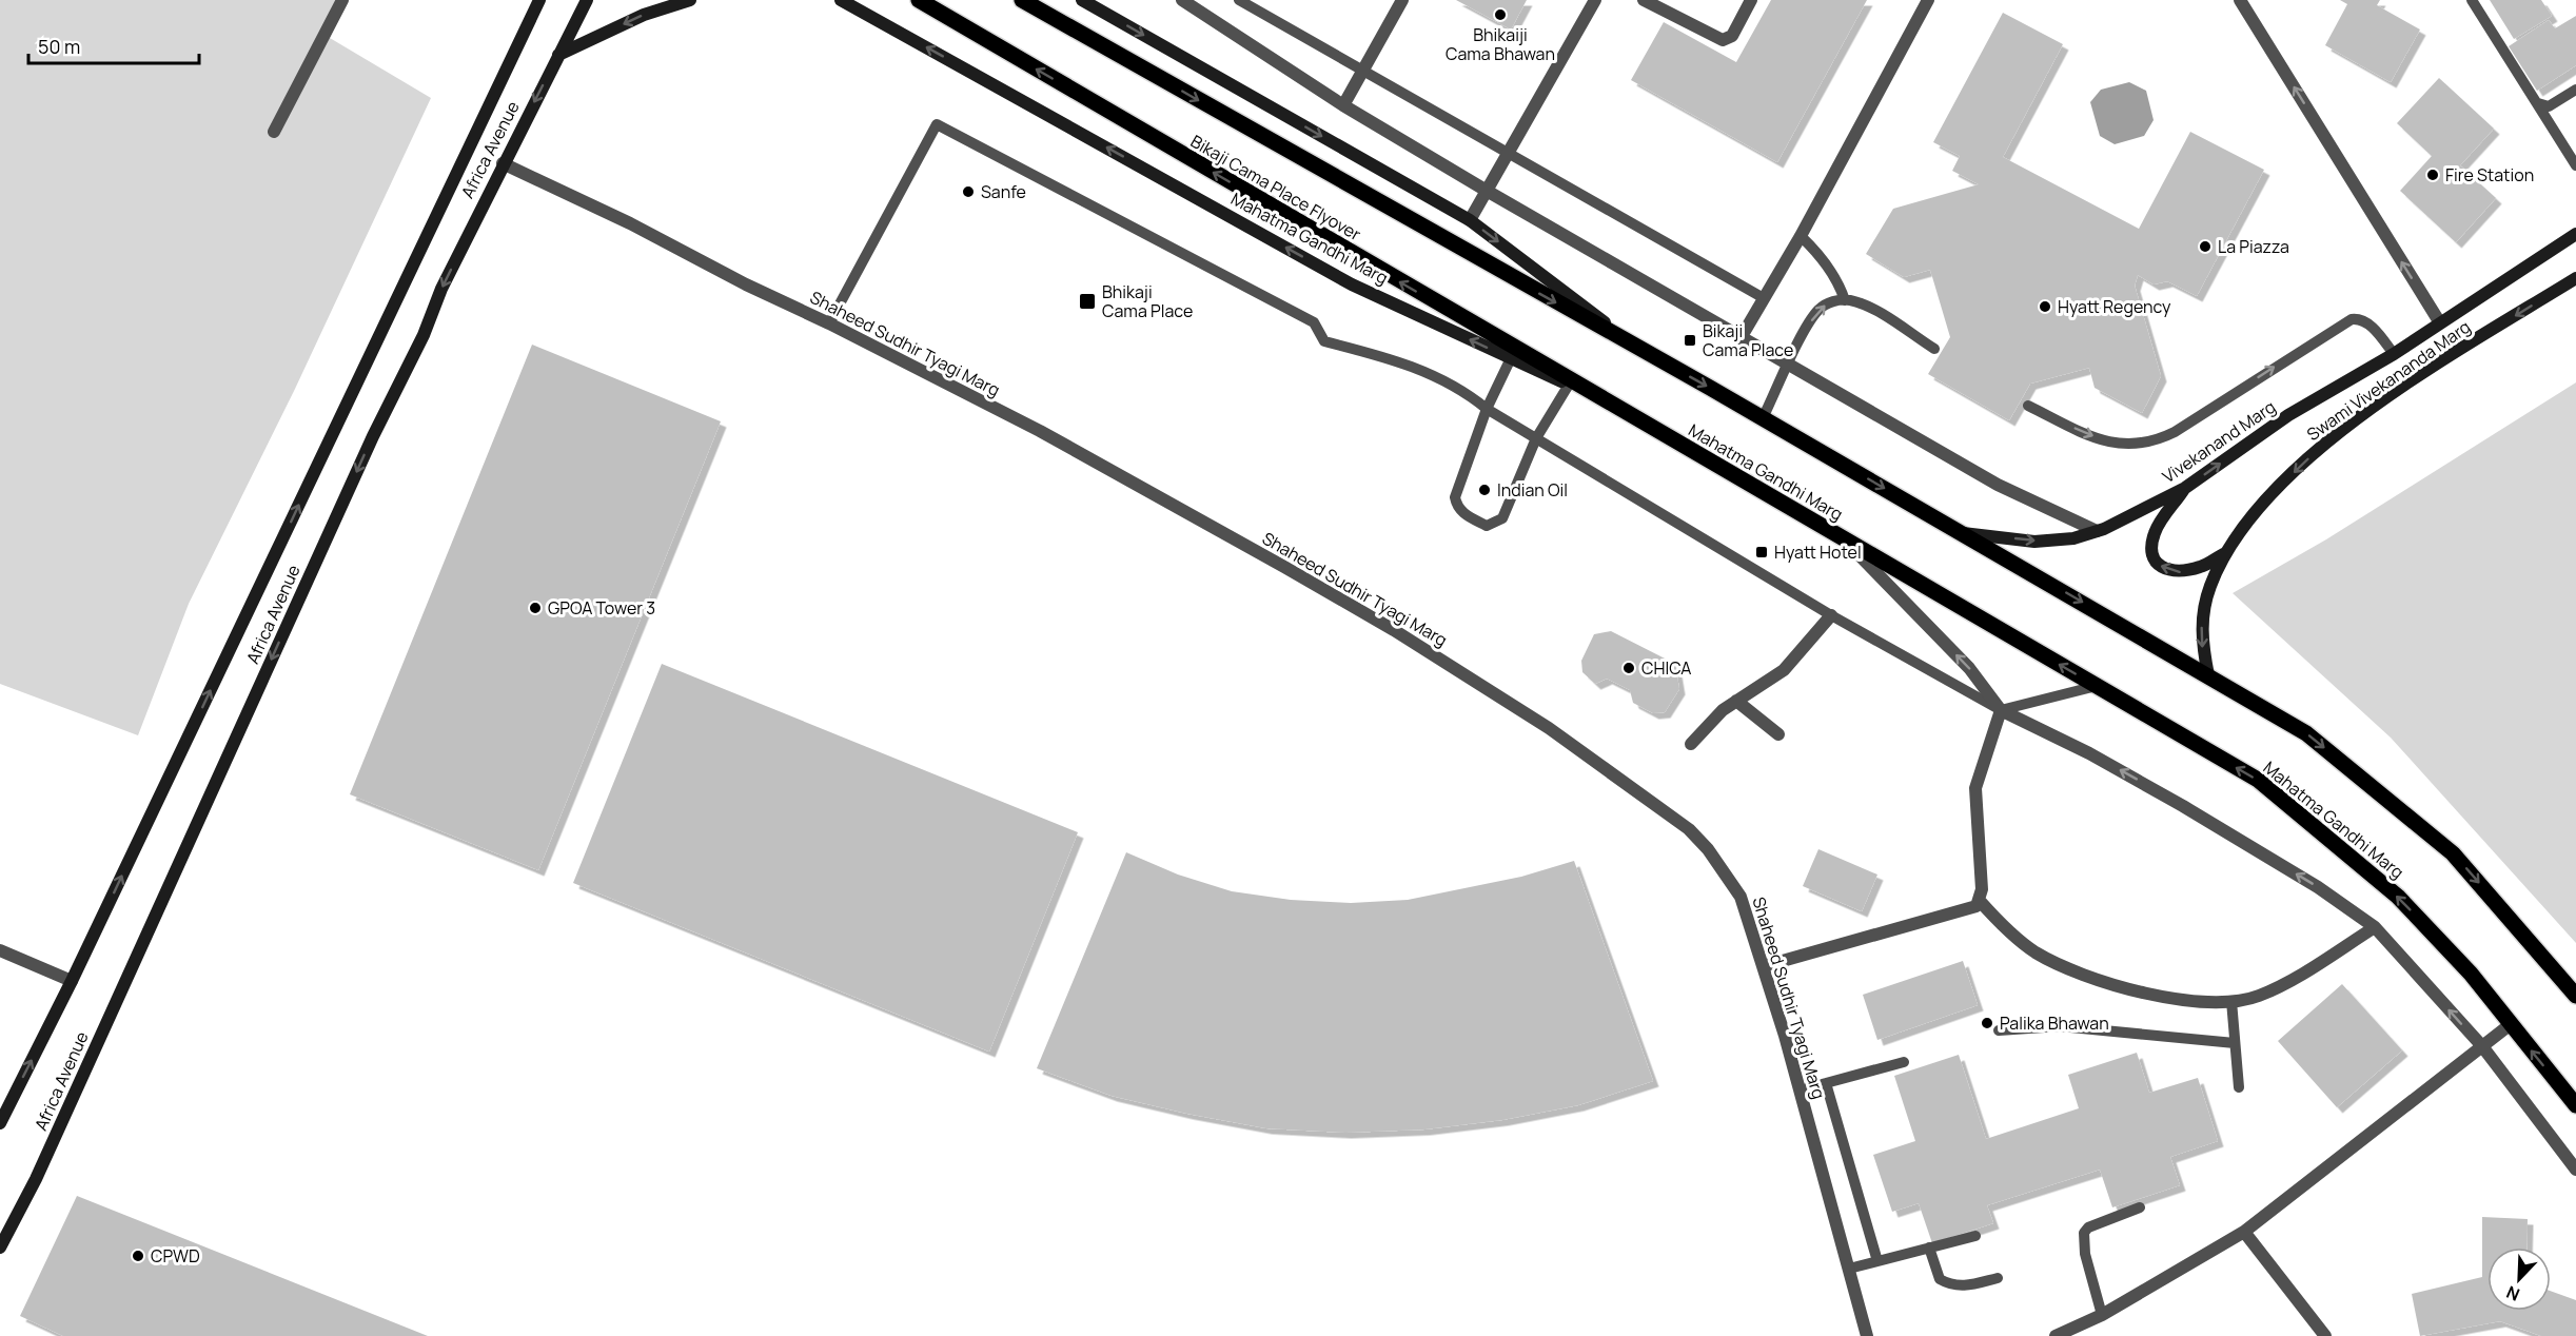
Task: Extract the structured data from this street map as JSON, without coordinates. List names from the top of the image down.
{
  "streets": {
    "main road": ["Bikaji Cama Place Flyover", "Mahatma Gandhi Marg"],
    "street": [
      "Africa Avenue",
      "Shaheed Sudhir Tyagi Marg",
      "Swami Vivekananda Marg",
      "Vivekanand Marg"
    ]
  },
  "crossings": [
    ["Africa Avenue", "Shaheed Sudhir Tyagi Marg"],
    ["Bikaji Cama Place Flyover", "Mahatma Gandhi Marg"],
    ["Swami Vivekananda Marg", "Vivekanand Marg"]
  ],
  "one_way": ["Swami Vivekananda Marg", "Vivekanand Marg"],
  "places": {
    "other": [
      "Bhikaiji Cama Bhawan",
      "Fire Station",
      "Sanfe",
      "La Piazza",
      "Hyatt Regency",
      "Indian Oil",
      "GPOA Tower 3",
      "CHICA",
      "Palika Bhawan",
      "CPWD"
    ],
    "transit": ["Bhikaji Cama Place", "Bikaji Cama Place", "Hyatt Hotel"]
  },
  "scale_bar": "50 m",
  "north": "bottom left"
}
